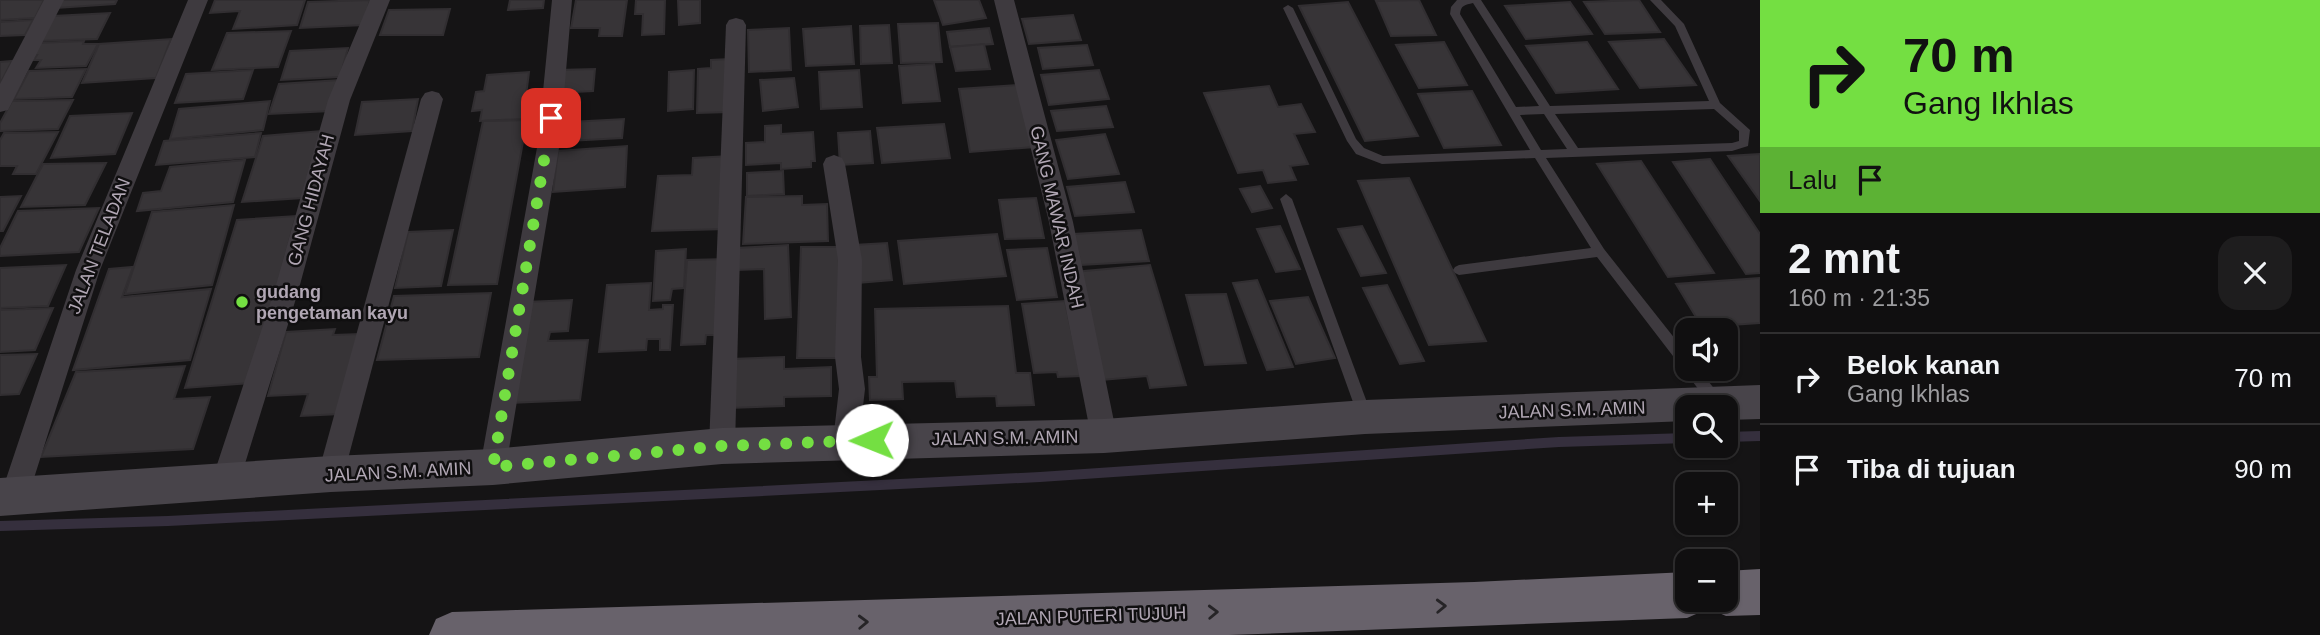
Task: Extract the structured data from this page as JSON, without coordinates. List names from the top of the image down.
{
  "streets": {
    "highway": ["JALAN PUTERI TUJUH"],
    "street": [
      "GANG HIDAYAH",
      "GANG MAWAR INDAH",
      "JALAN TELADAN",
      "JALAN S.M. AMIN"
    ]
  },
  "crossings": [
    ["GANG HIDAYAH", "JALAN S.M. AMIN"],
    ["GANG MAWAR INDAH", "JALAN S.M. AMIN"],
    ["JALAN TELADAN", "JALAN S.M. AMIN"]
  ],
  "one_way": ["JALAN PUTERI TUJUH"],
  "places": ["gudang pengetaman kayu"],
  "page": {
    "turn": ["70 m", "Gang Ikhlas"],
    "then": "Lalu",
    "heading": ["2 mnt", "160 m · 21:35"],
    "map_buttons": ["+", "−"],
    "list": [
      {
        "name": "Belok kanan",
        "note": "Gang Ikhlas",
        "value": "70 m"
      },
      {
        "name": "Tiba di tujuan",
        "value": "90 m"
      }
    ]
  }
}
